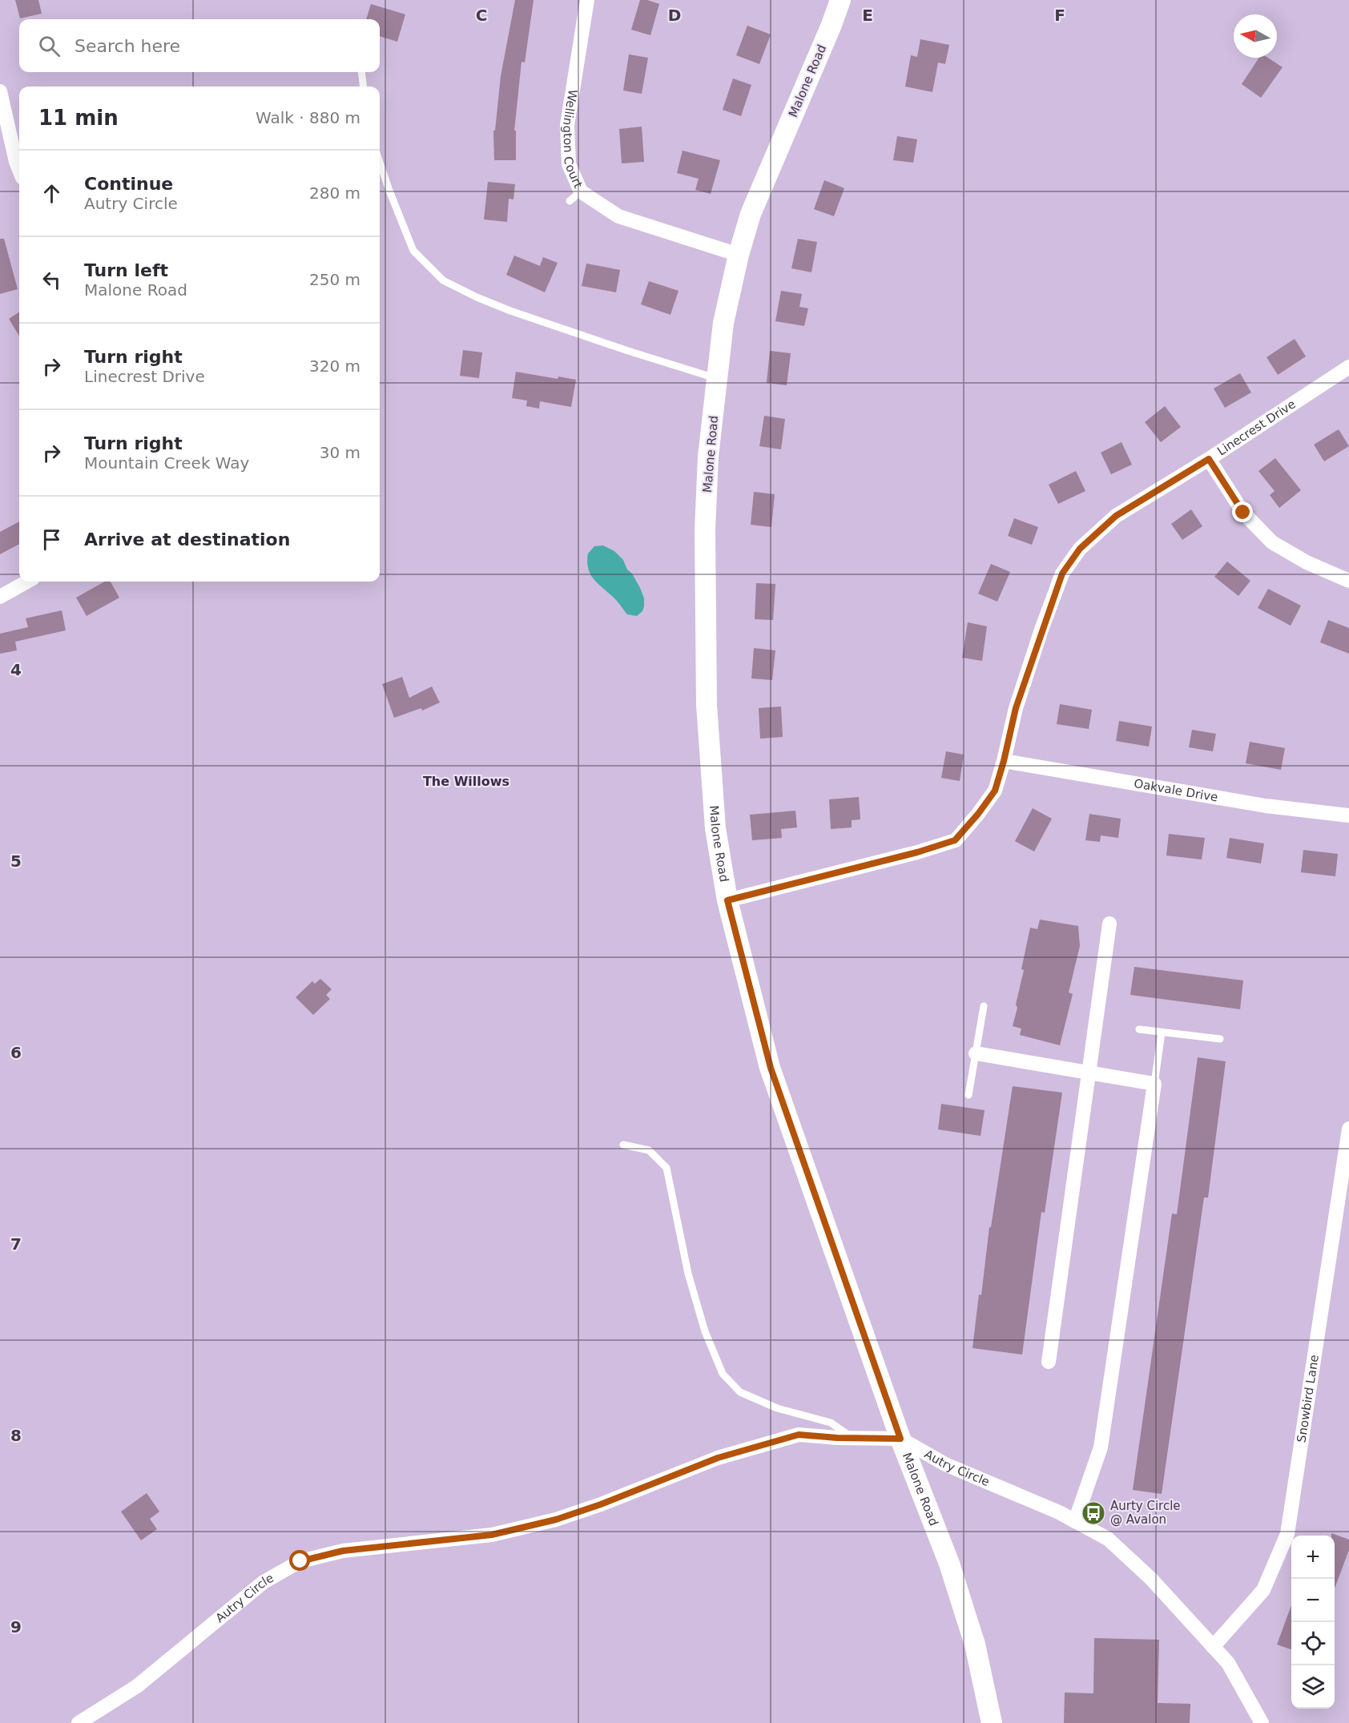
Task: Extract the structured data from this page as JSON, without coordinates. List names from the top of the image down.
{
  "streets": {
    "street": [
      "Malone Road",
      "Wellington Court",
      "Linecrest Drive",
      "Oakvale Drive",
      "Snowbird Lane",
      "Autry Circle"
    ]
  },
  "crossings": [
    ["Malone Road", "Wellington Court"],
    ["Malone Road", "Linecrest Drive"],
    ["Malone Road", "Autry Circle"],
    ["Linecrest Drive", "Oakvale Drive"],
    ["Snowbird Lane", "Autry Circle"]
  ],
  "districts": ["The Willows"],
  "places": {
    "bus stop": ["Aurty Circle @ Avalon"]
  },
  "north": "left",
  "page": {
    "search": "Search here",
    "heading": ["11 min", "Walk · 880 m"],
    "list": [
      ["Continue", "Autry Circle", "280 m"],
      ["Turn left", "Malone Road", "250 m"],
      ["Turn right", "Linecrest Drive", "320 m"],
      ["Turn right", "Mountain Creek Way", "30 m"],
      "Arrive at destination"
    ],
    "map_buttons": ["+", "−"]
  },
  "grid": {
    "columns": [
      "C",
      "D",
      "E",
      "F"
    ],
    "rows": [
      "4",
      "5",
      "6",
      "7",
      "8",
      "9"
    ]
  }
}
